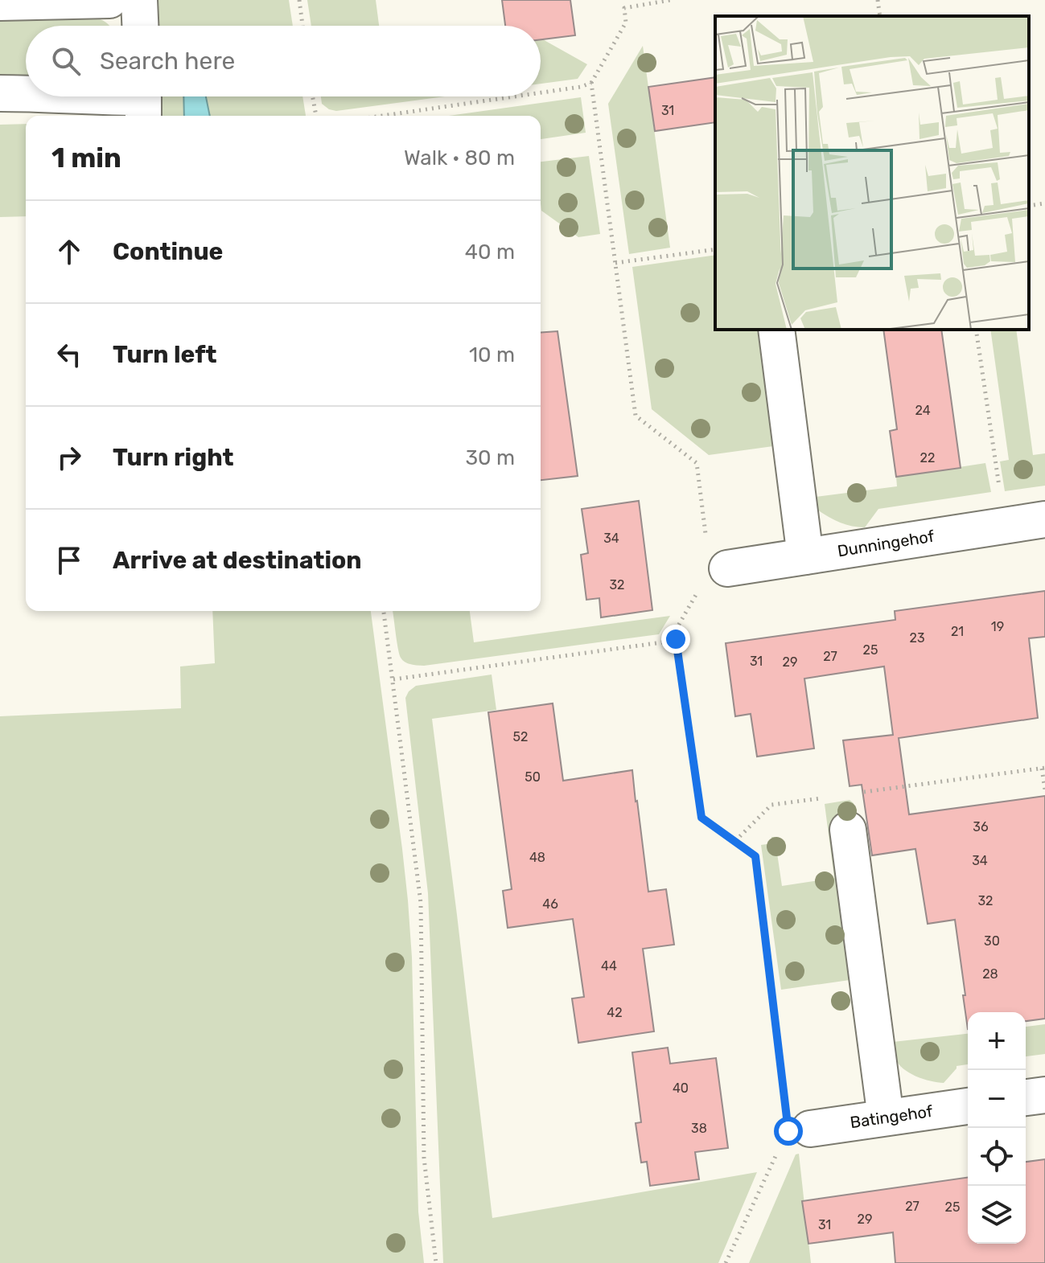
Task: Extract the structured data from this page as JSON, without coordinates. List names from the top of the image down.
{
  "streets": {
    "street": ["Dunningehof", "Batingehof"]
  },
  "house_numbers": [
    "31",
    "24",
    "22",
    "34",
    "32",
    "19",
    "21",
    "23",
    "25",
    "27",
    "31",
    "29",
    "52",
    "50",
    "36",
    "48",
    "34",
    "32",
    "46",
    "30",
    "44",
    "28",
    "42",
    "40",
    "38",
    "27",
    "25",
    "29",
    "31"
  ],
  "page": {
    "search": "Search here",
    "heading": ["1 min", "Walk · 80 m"],
    "list": [
      ["Continue", "40 m"],
      ["Turn left", "10 m"],
      ["Turn right", "30 m"],
      "Arrive at destination"
    ],
    "map_buttons": ["+", "−"]
  }
}
